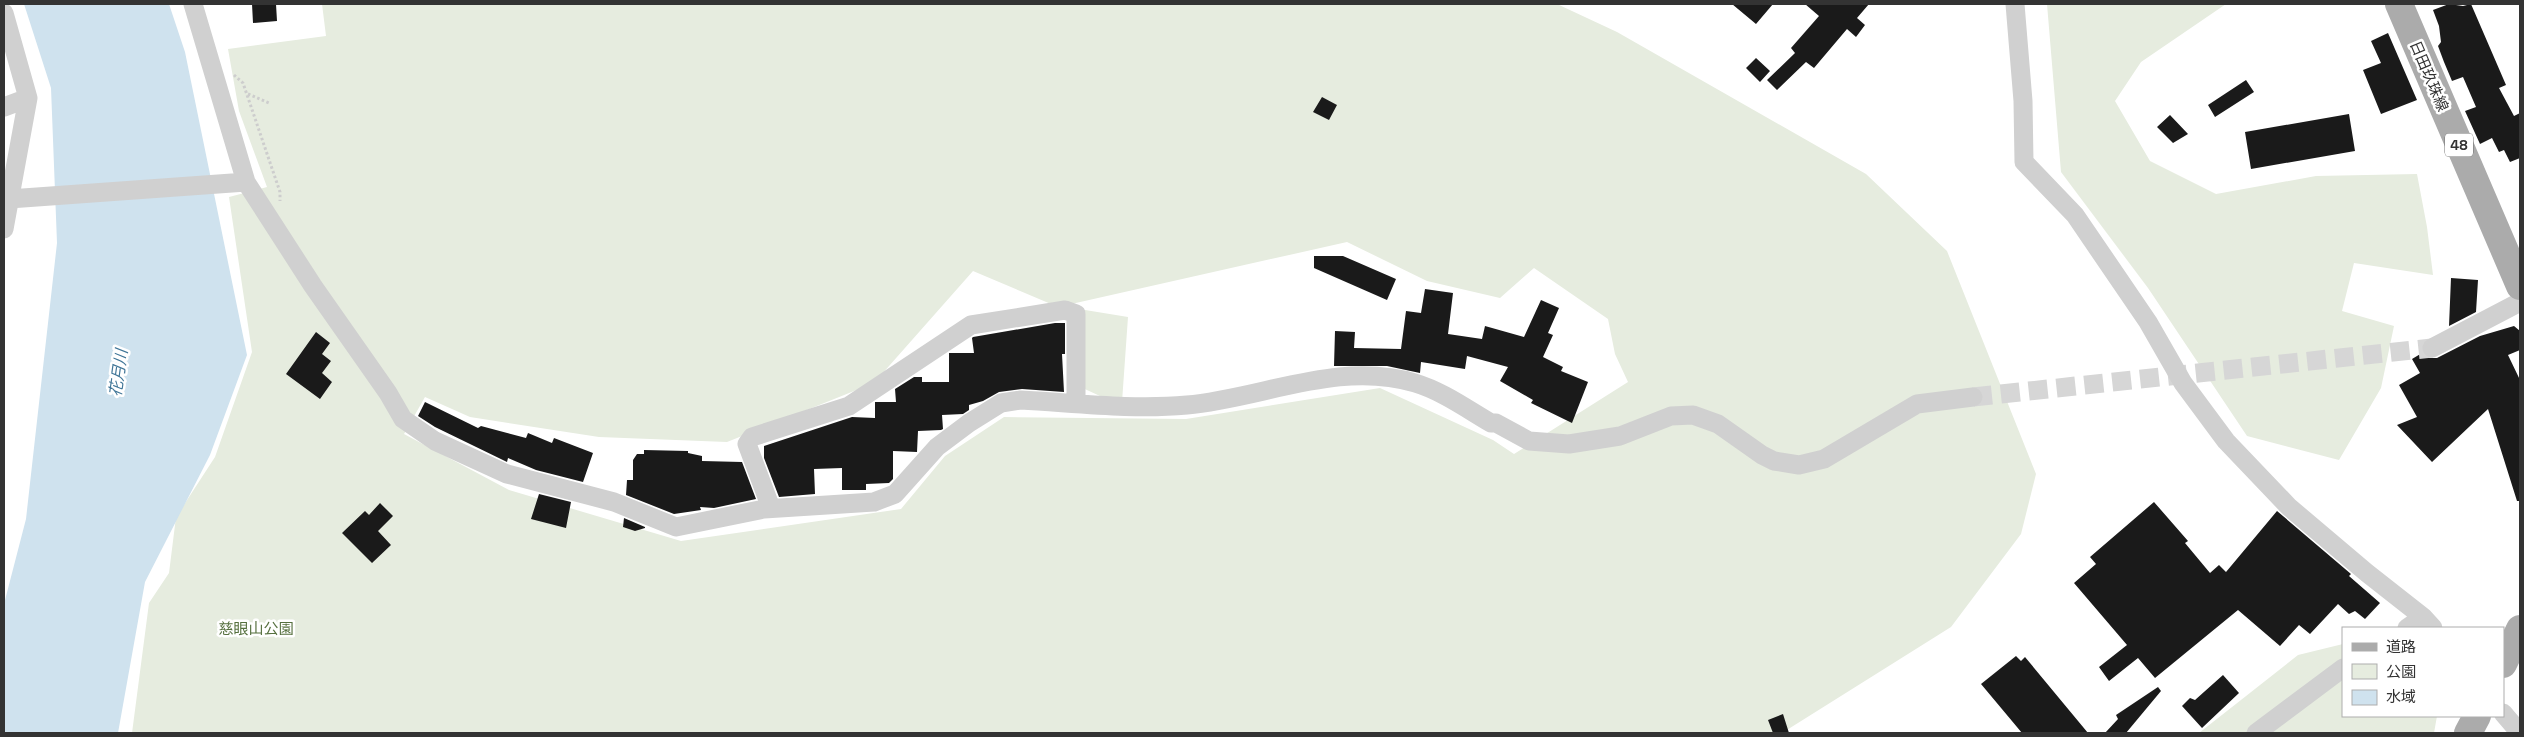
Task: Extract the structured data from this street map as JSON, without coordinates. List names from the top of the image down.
{
  "streets": {
    "main road": ["日田玖珠線", "48"]
  },
  "water": ["花月川"],
  "parks": ["慈眼山公園"],
  "legend": ["道路", "公園", "水域"]
}
